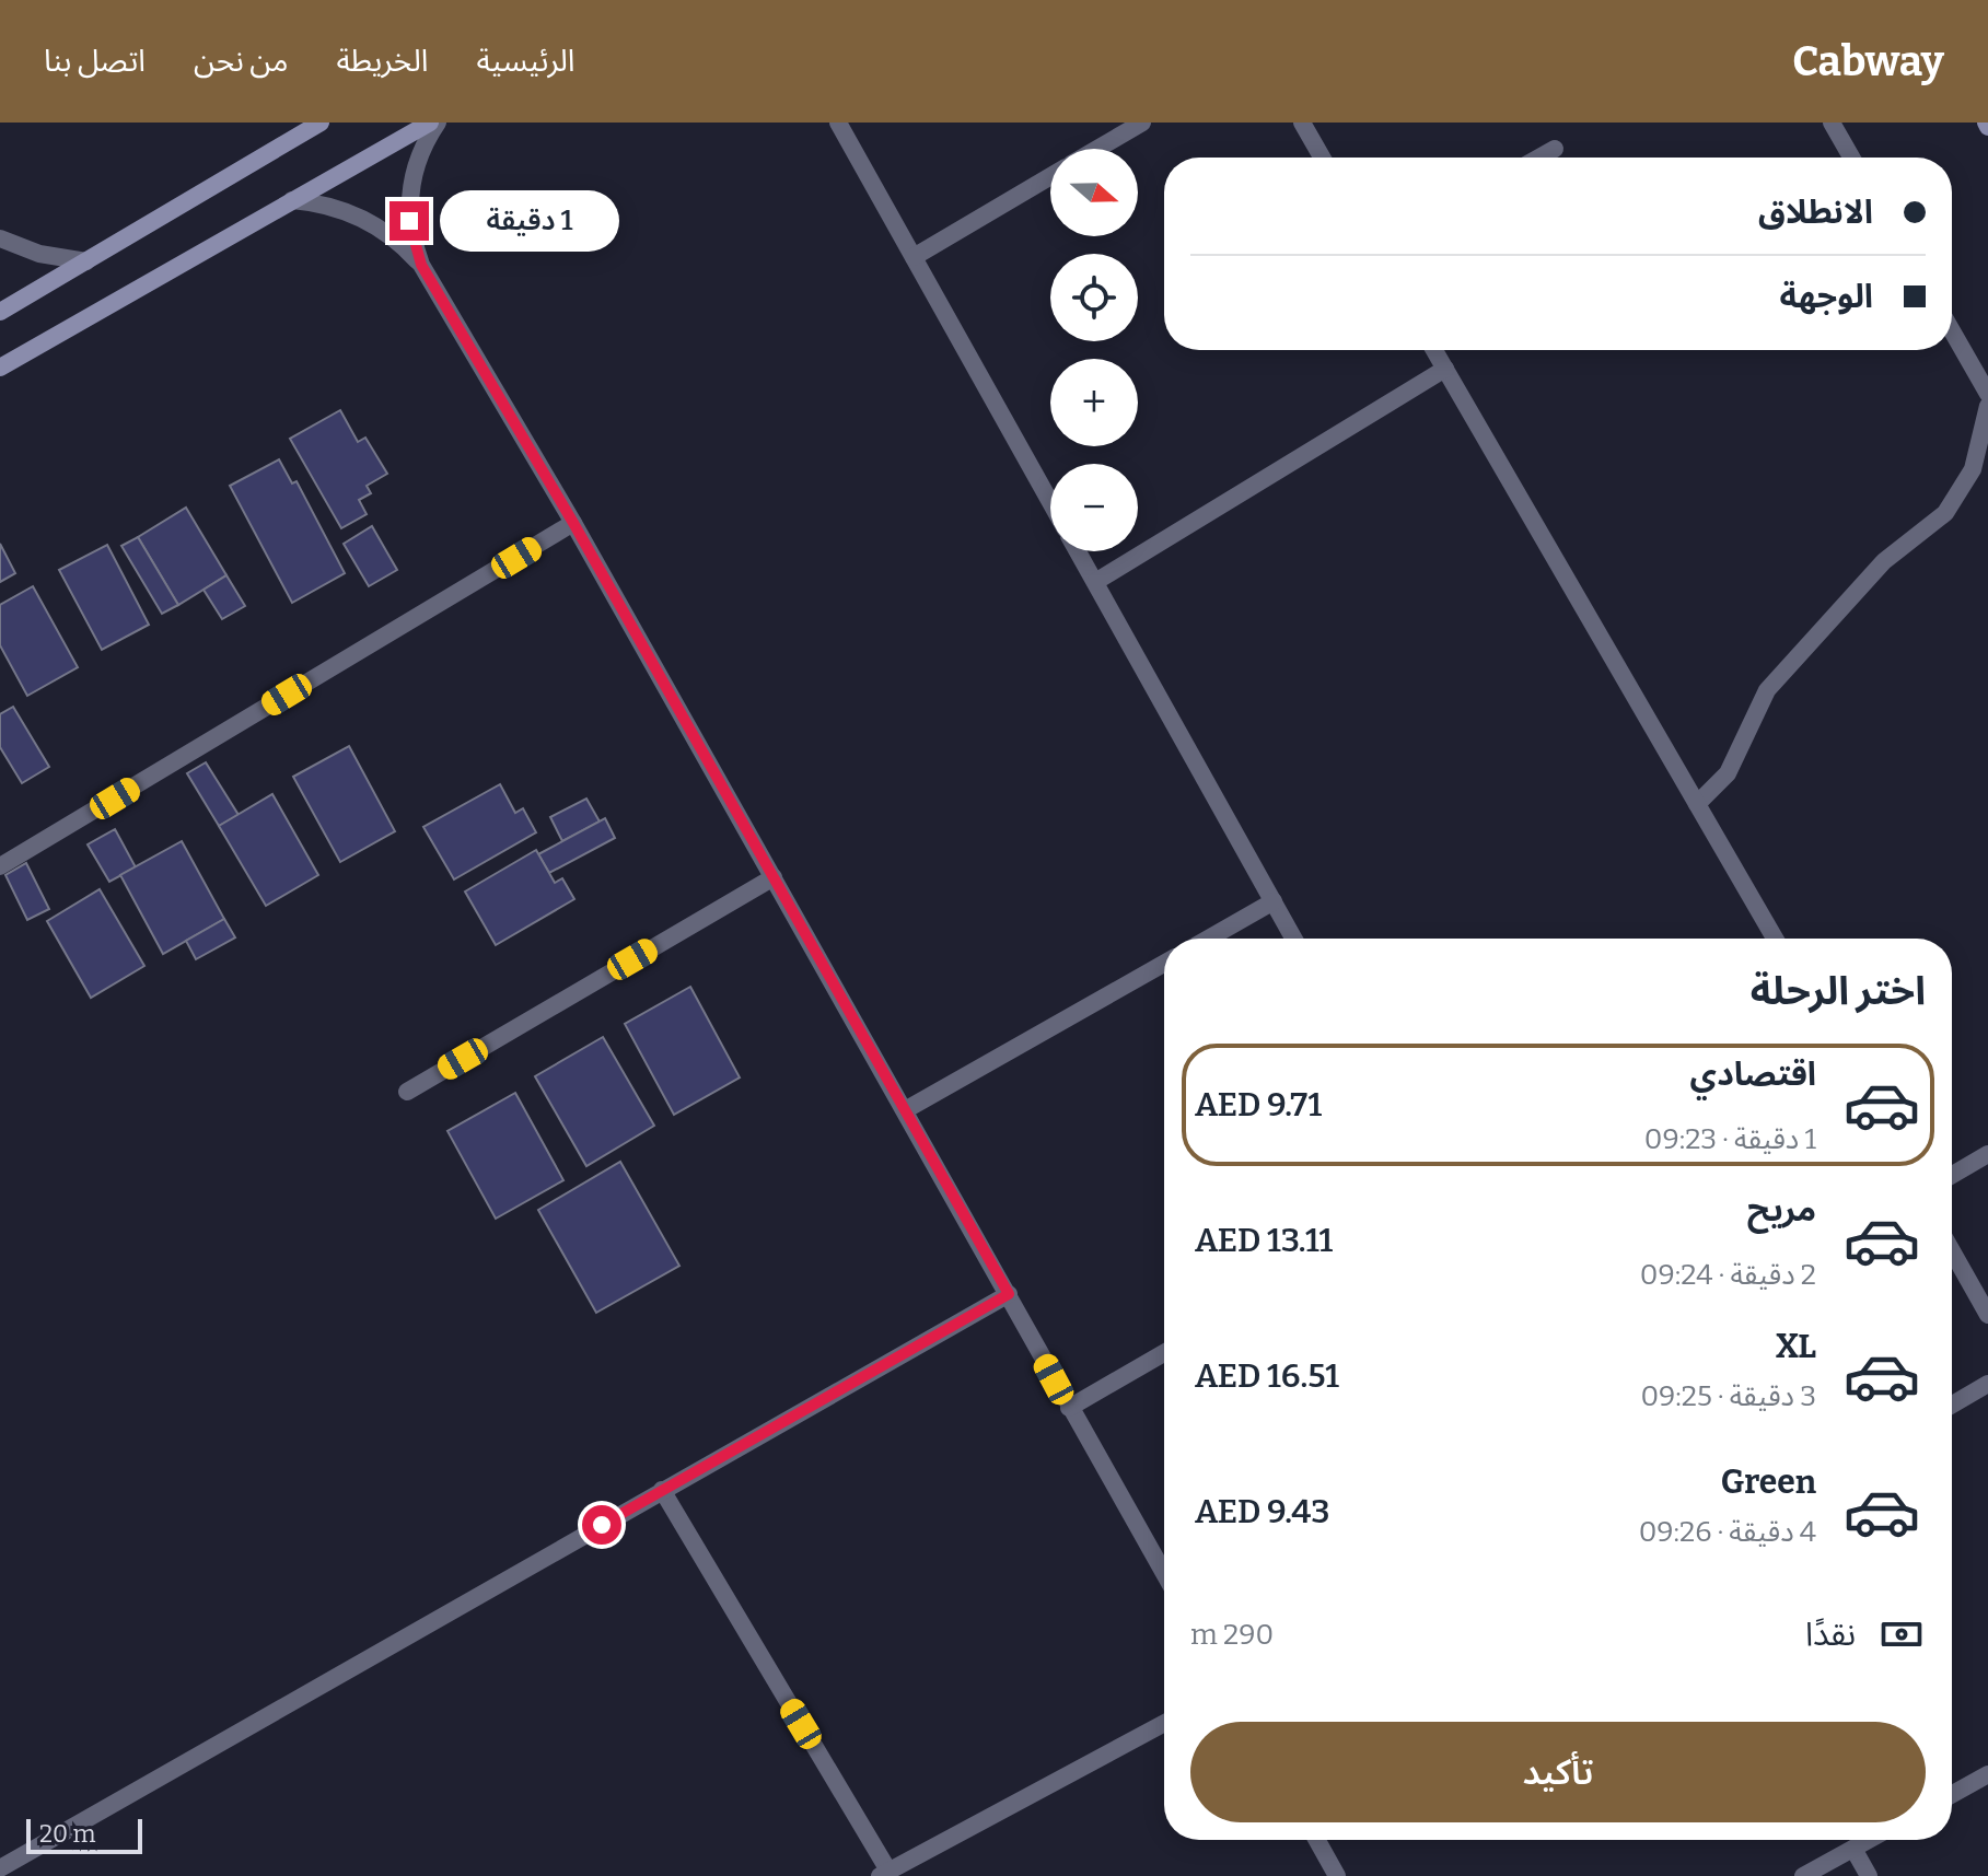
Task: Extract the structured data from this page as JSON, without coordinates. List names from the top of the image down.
{
  "scale_bar": "20 m",
  "north": "right",
  "page": {
    "header": "Cabway",
    "nav": [
      "الرئيسية",
      "الخريطة",
      "من نحن",
      "اتصل بنا"
    ],
    "map_buttons": ["+", "−"],
    "banner": ["الانطلاق", "الوجهة"],
    "bubble": "1 دقيقة",
    "heading": "اختر الرحلة",
    "list": [
      {
        "name": "اقتصادي",
        "note": "1 دقيقة · 09:23",
        "value": "AED 9.71"
      },
      {
        "name": "مريح",
        "note": "2 دقيقة · 09:24",
        "value": "AED 13.11"
      },
      {
        "name": "XL",
        "note": "3 دقيقة · 09:25",
        "value": "AED 16.51"
      },
      {
        "name": "Green",
        "note": "4 دقيقة · 09:26",
        "value": "AED 9.43"
      }
    ],
    "pay": ["نقدًا", "290 m"],
    "buttons": "تأكيد",
    "scale": "20 m"
  }
}
